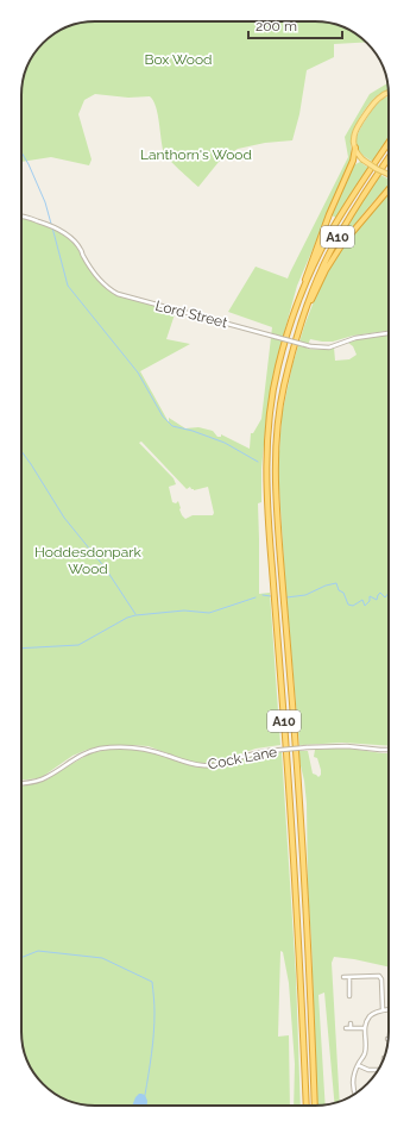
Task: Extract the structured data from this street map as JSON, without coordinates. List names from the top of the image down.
{
  "streets": {
    "highway": ["A10"],
    "street": ["Lord Street", "Cock Lane"]
  },
  "parks": ["Box Wood", "Lanthorn's Wood", "Hoddesdonpark Wood"],
  "scale_bar": "200 m"
}
